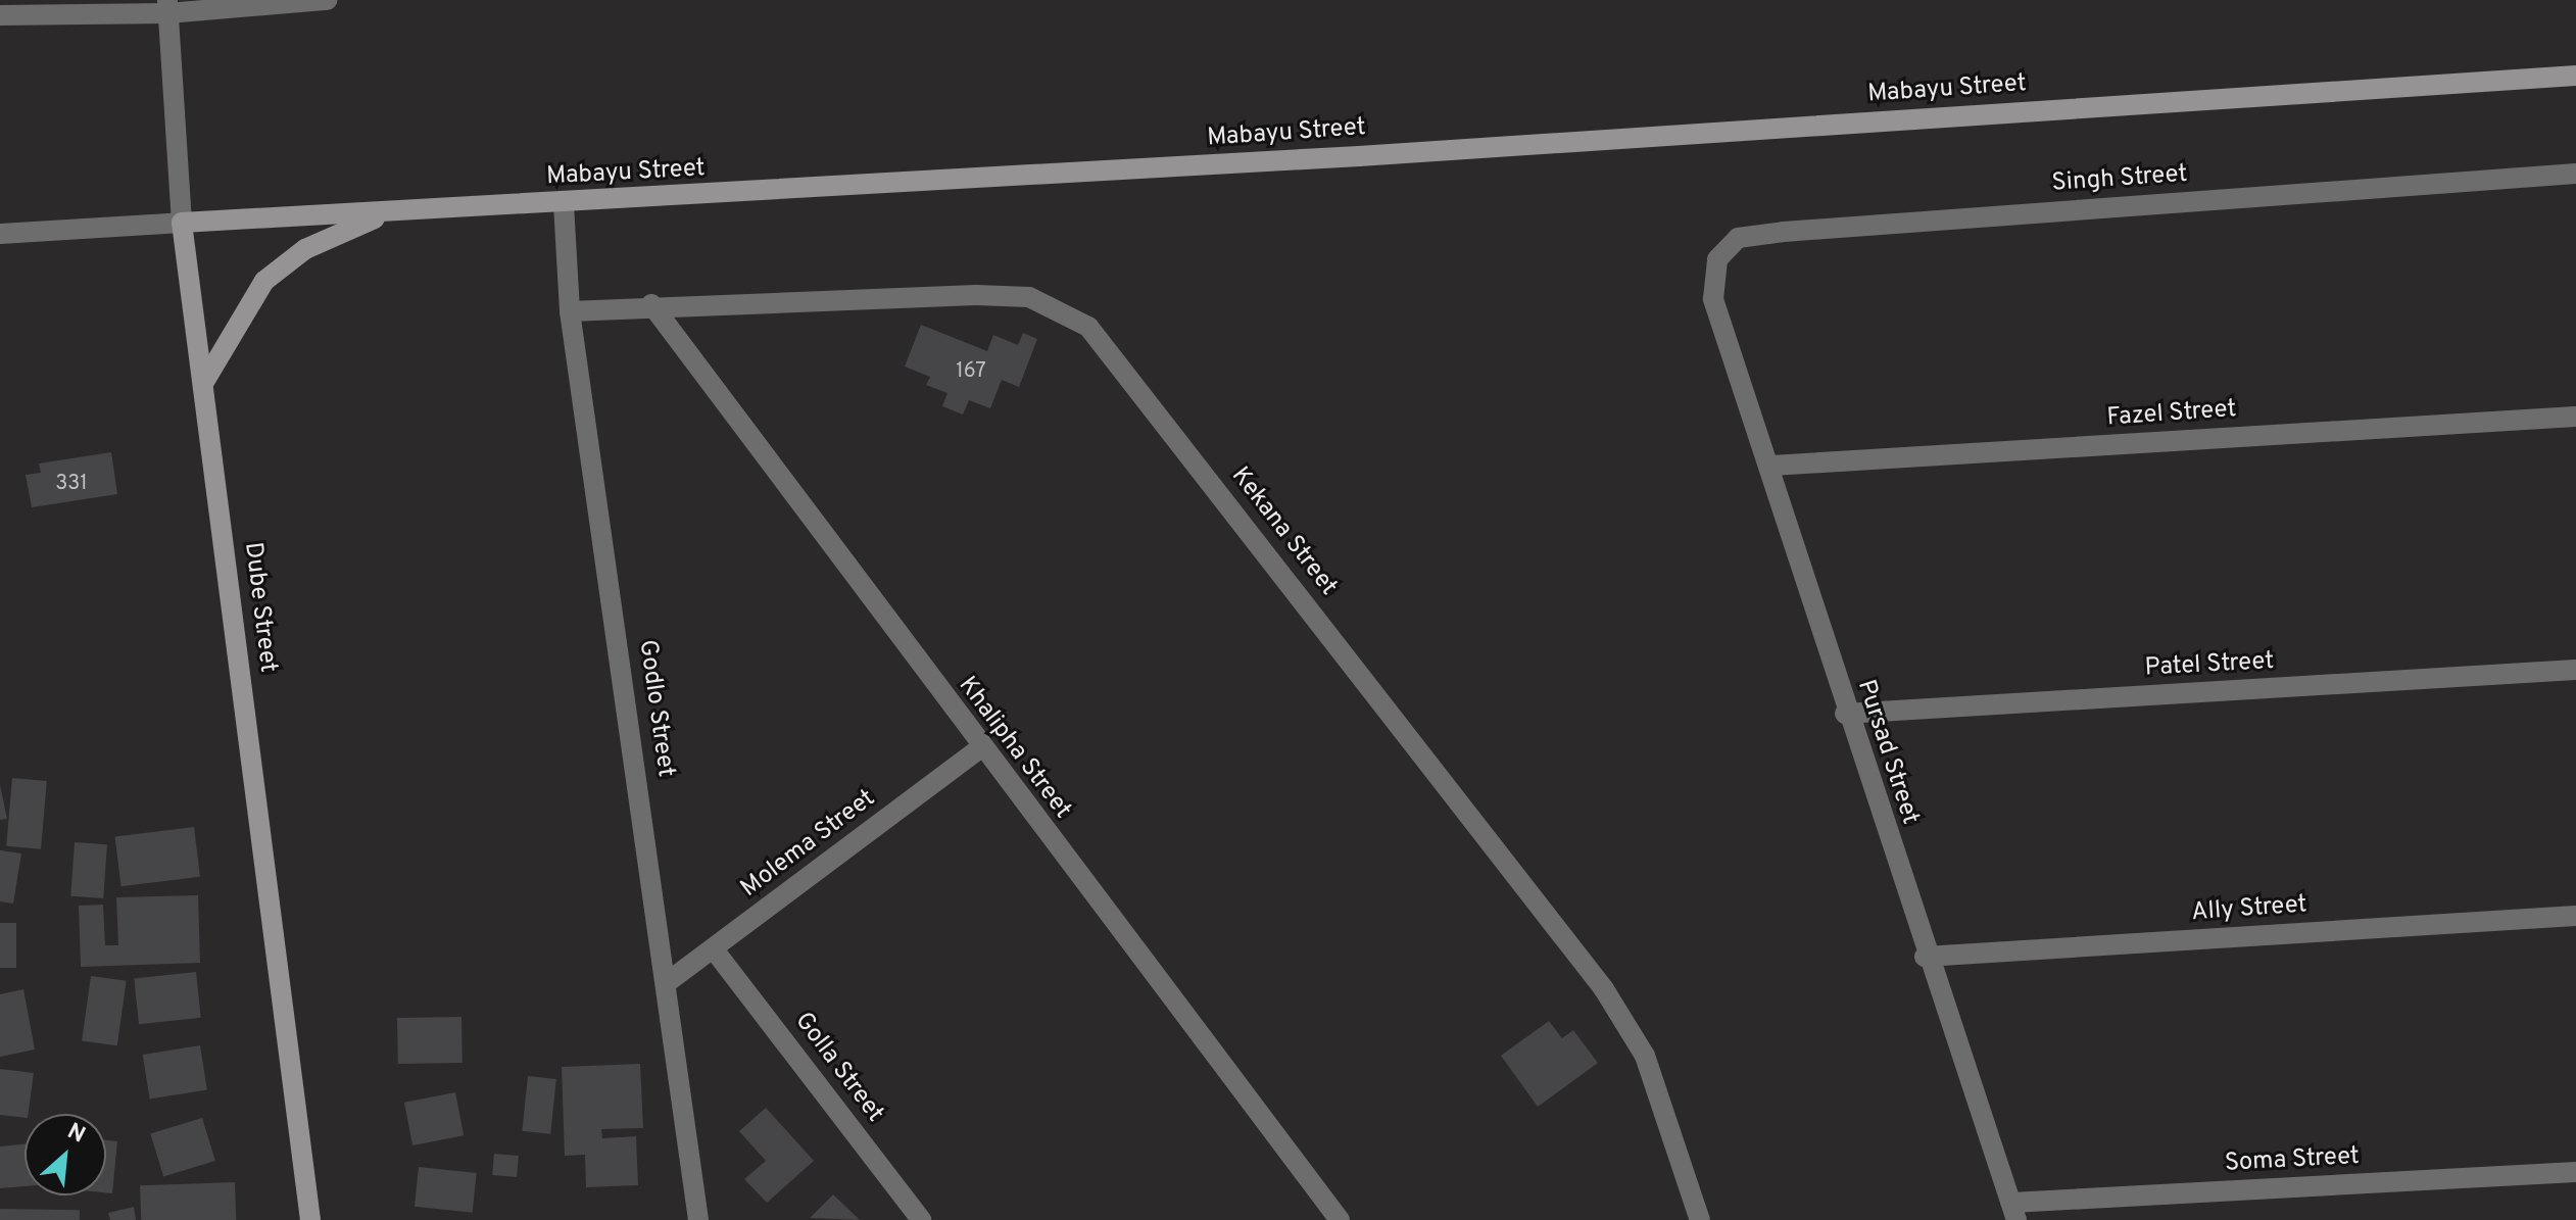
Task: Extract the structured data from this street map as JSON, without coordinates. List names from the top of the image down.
{
  "streets": {
    "street": [
      "Mabayu Street",
      "Singh Street",
      "Fazel Street",
      "Kekana Street",
      "Dube Street",
      "Patel Street",
      "Godlo Street",
      "Khalipha Street",
      "Pursad Street",
      "Molema Street",
      "Ally Street",
      "Golla Street",
      "Soma Street"
    ]
  },
  "crossings": [
    ["Mabayu Street", "Dube Street"],
    ["Mabayu Street", "Godlo Street"],
    ["Singh Street", "Pursad Street"],
    ["Fazel Street", "Pursad Street"],
    ["Kekana Street", "Godlo Street"],
    ["Kekana Street", "Khalipha Street"],
    ["Patel Street", "Pursad Street"],
    ["Godlo Street", "Molema Street"],
    ["Khalipha Street", "Molema Street"],
    ["Pursad Street", "Ally Street"],
    ["Pursad Street", "Soma Street"],
    ["Molema Street", "Golla Street"]
  ],
  "house_numbers": ["167", "331"],
  "north": "top right"
}
